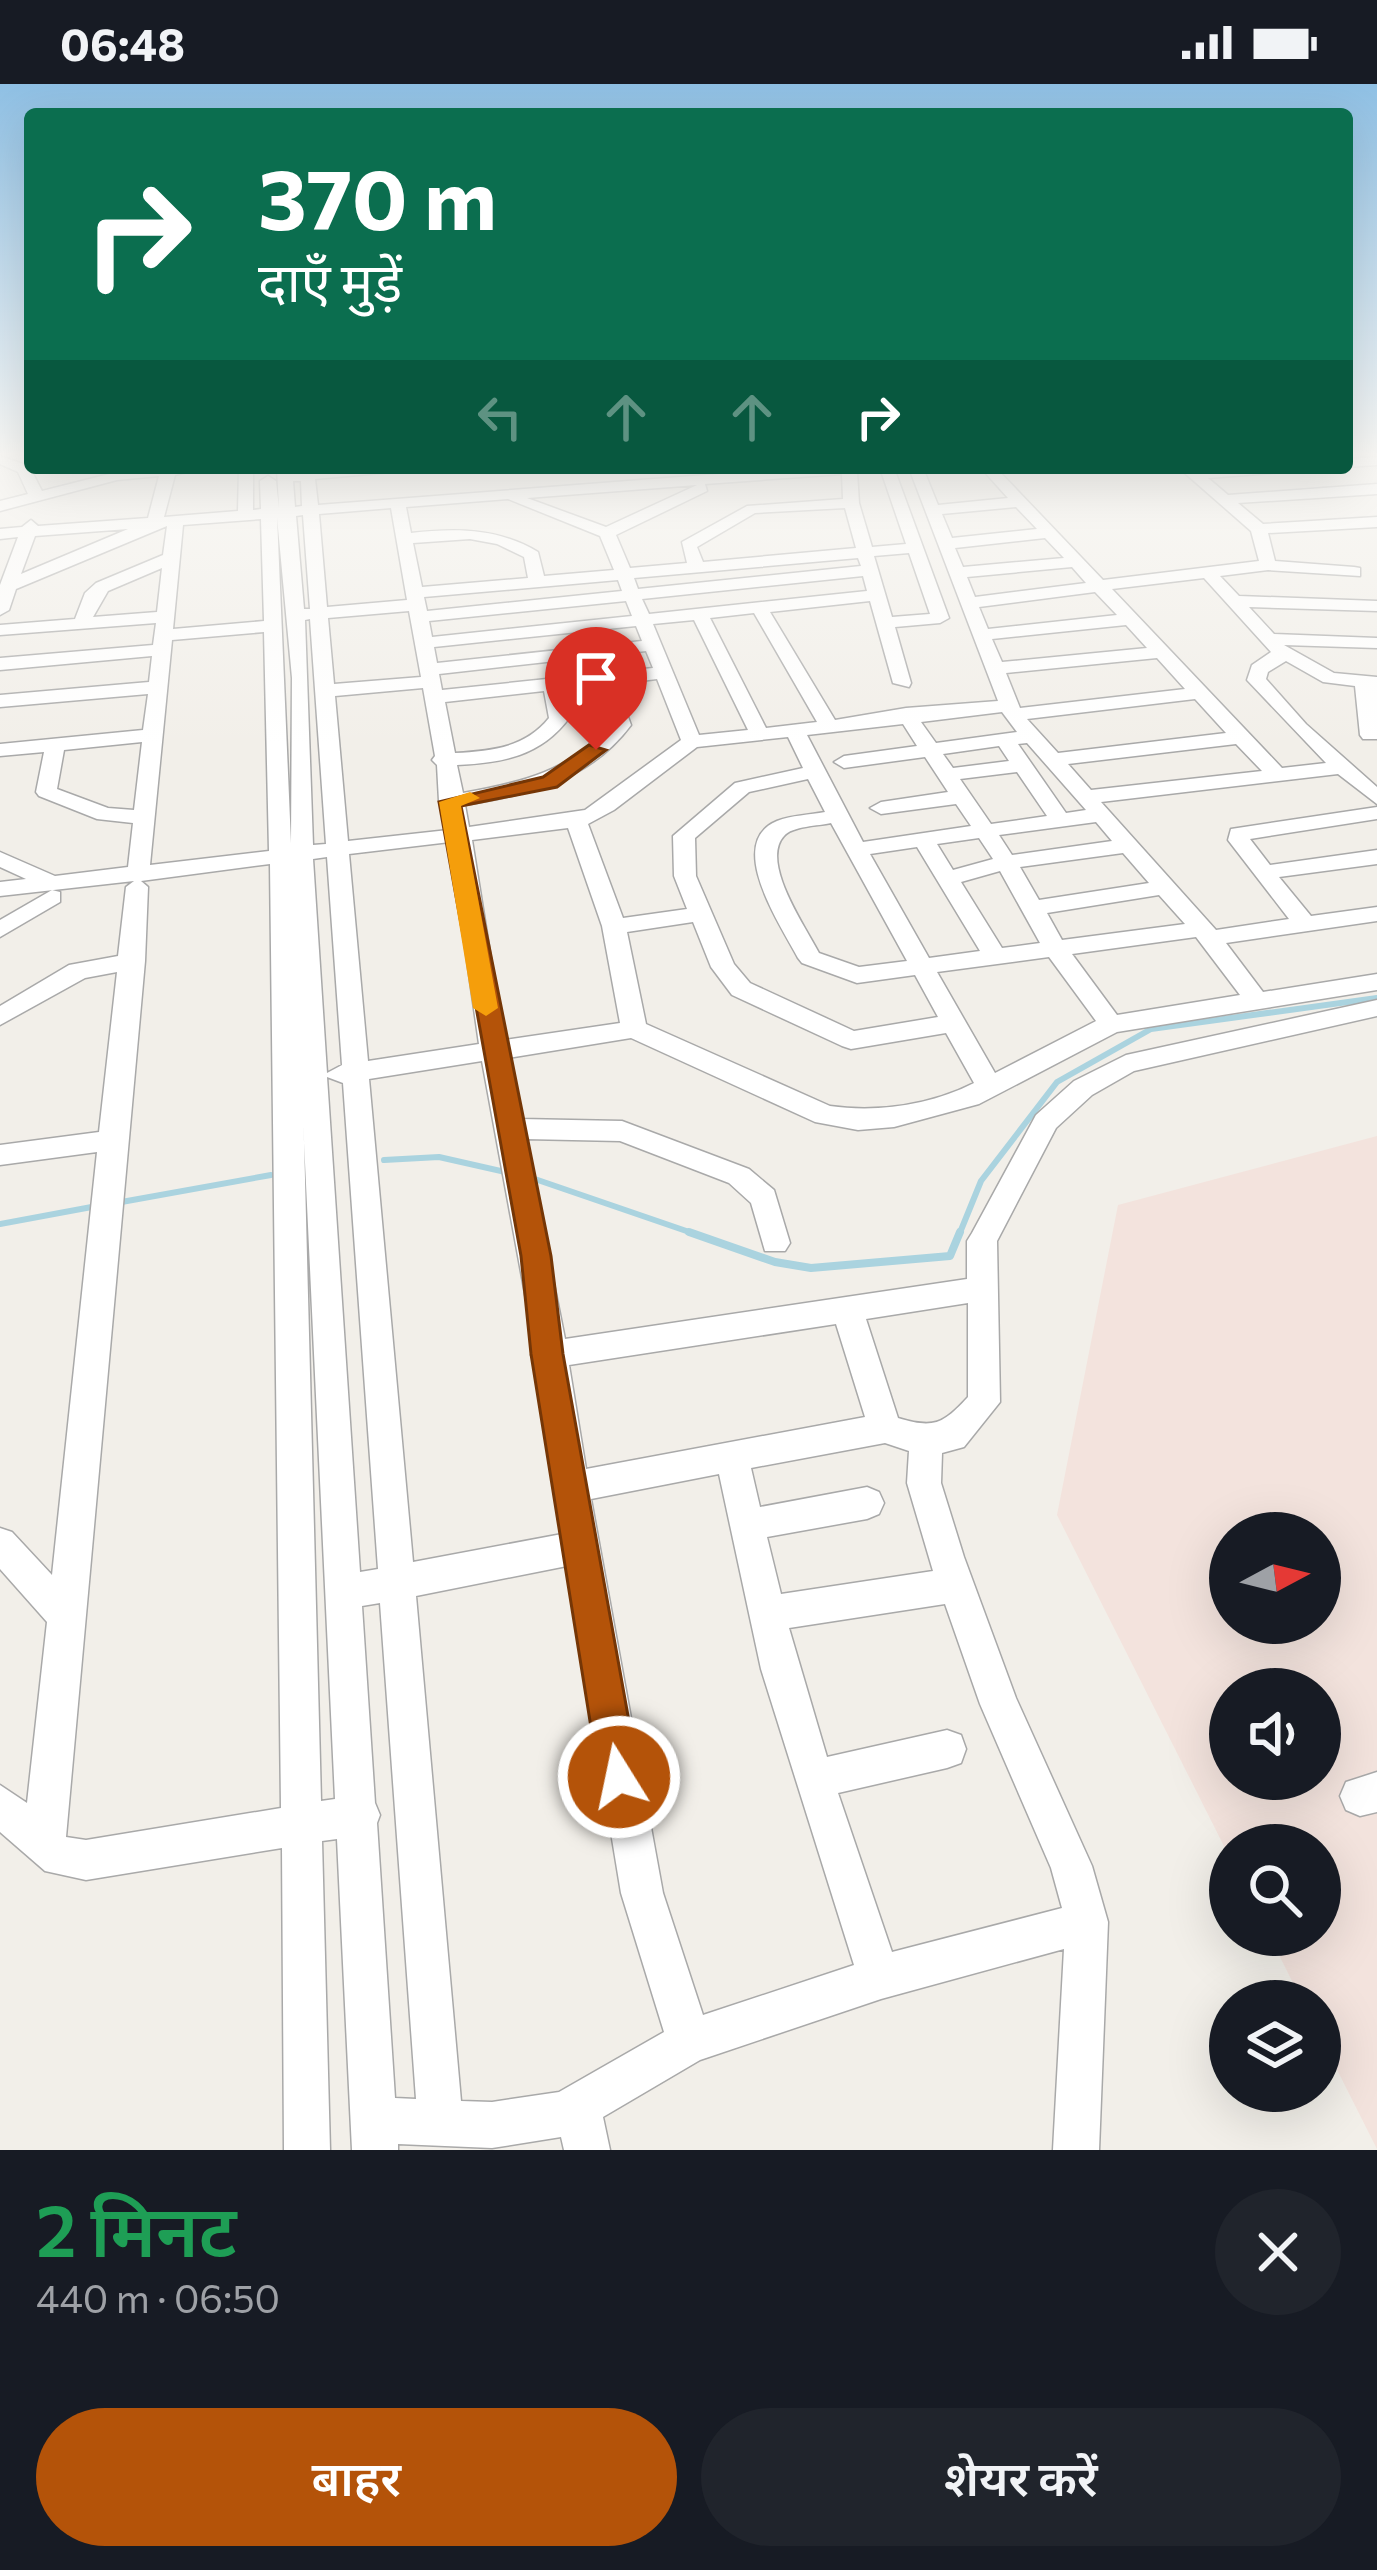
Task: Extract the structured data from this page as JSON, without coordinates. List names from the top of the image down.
{
  "north": "right",
  "page": {
    "status": "06:48",
    "turn": ["370 m", "दाएँ मुड़ें"],
    "heading": ["2 मिनट", "440 m · 06:50"],
    "buttons": ["बाहर", "शेयर करें"]
  }
}
